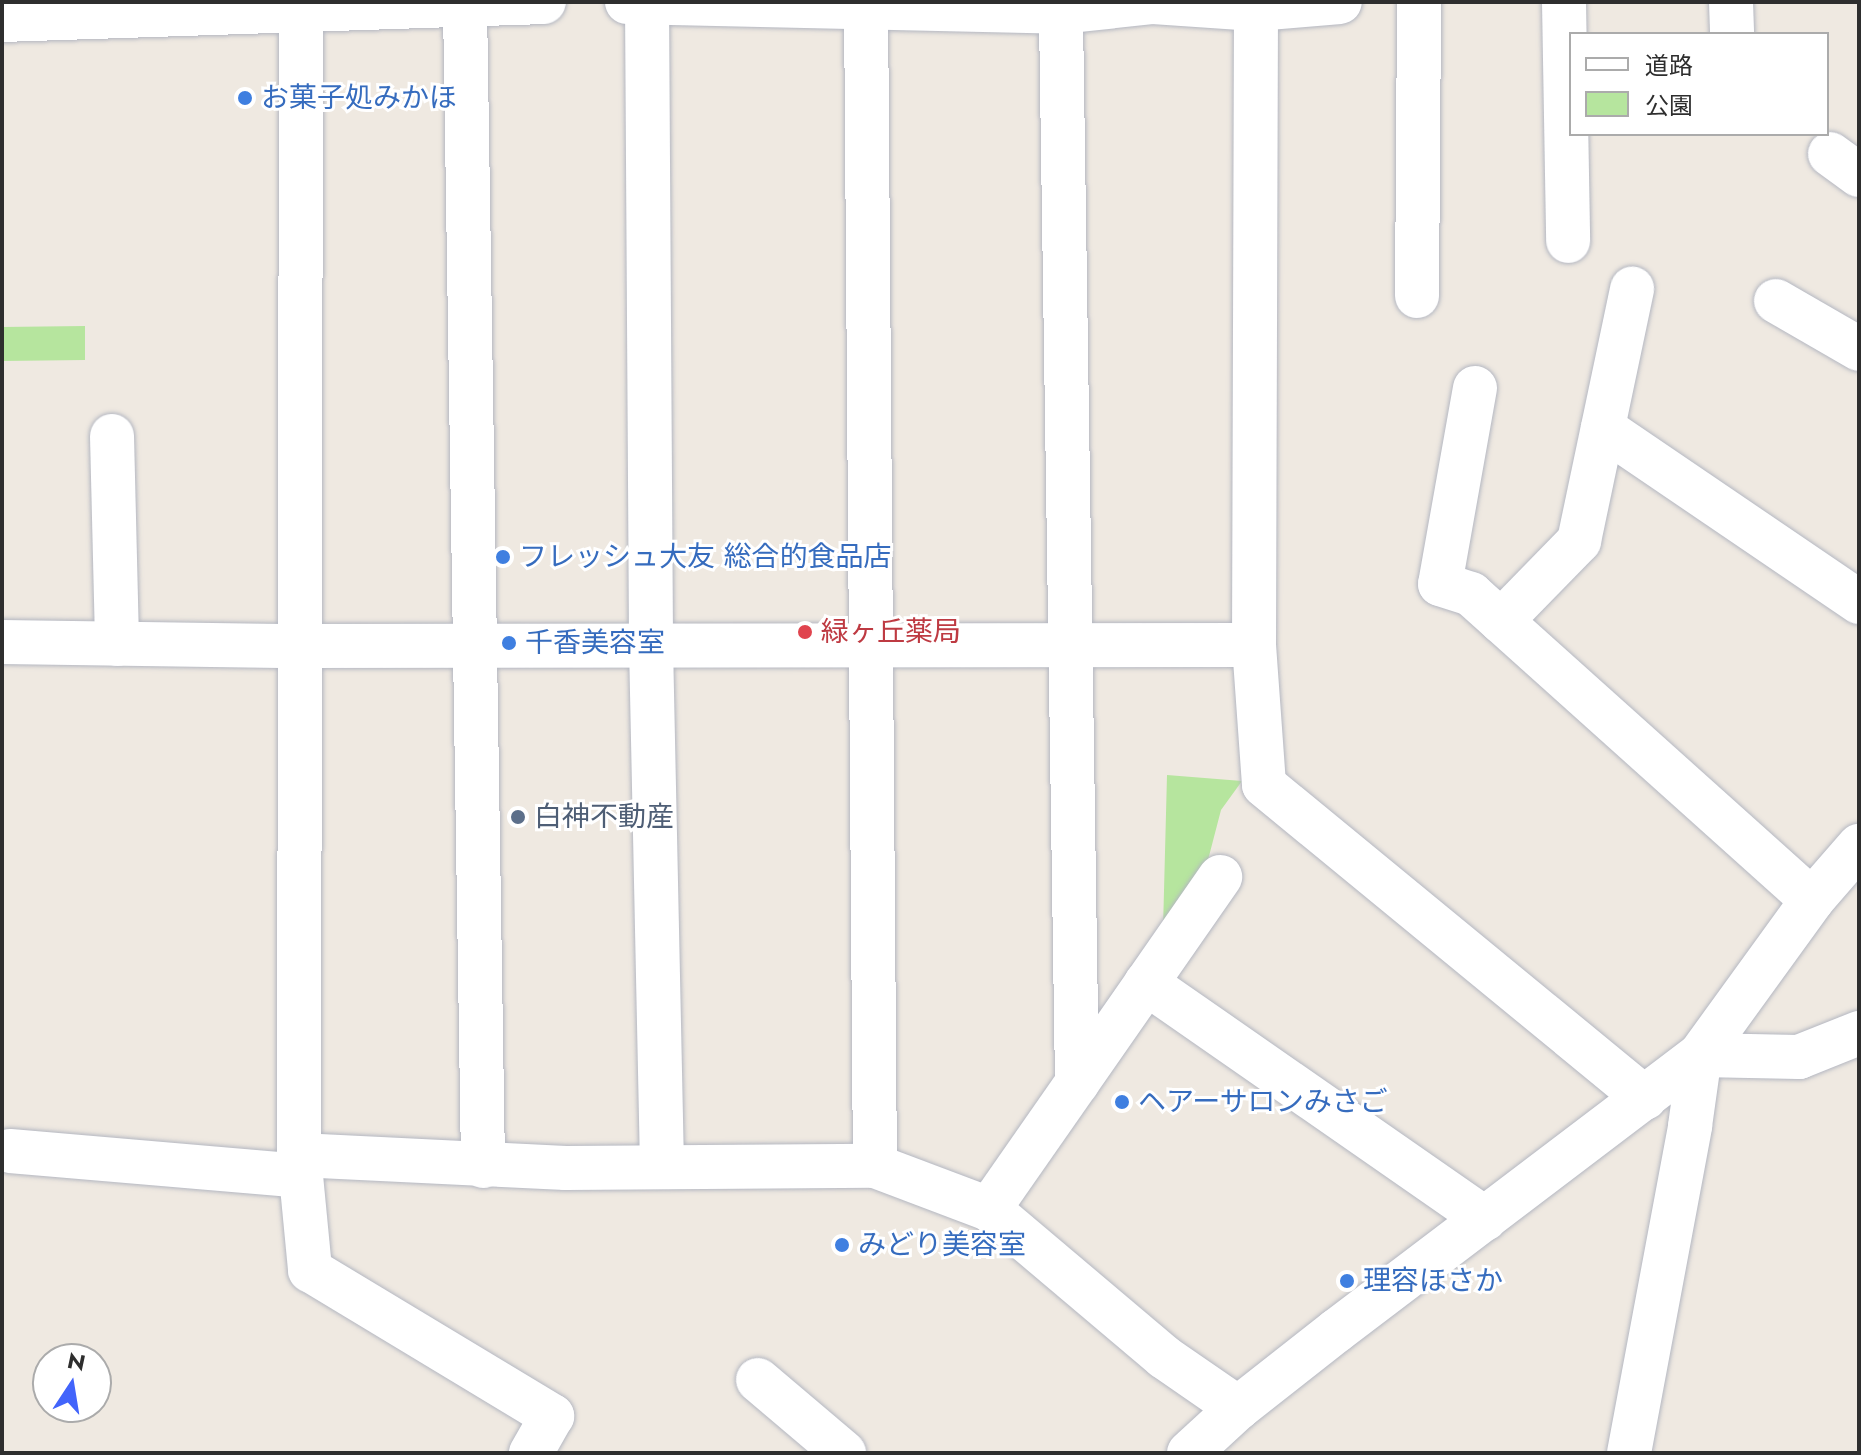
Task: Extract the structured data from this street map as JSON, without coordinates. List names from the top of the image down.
{
  "places": [
    "お菓子処みかほ",
    "フレッシュ大友 総合的食品店",
    "緑ヶ丘薬局",
    "千香美容室",
    "白神不動産",
    "ヘアーサロンみさご",
    "みどり美容室",
    "理容ほさか"
  ],
  "legend": ["道路", "公園"],
  "north": "top"
}
